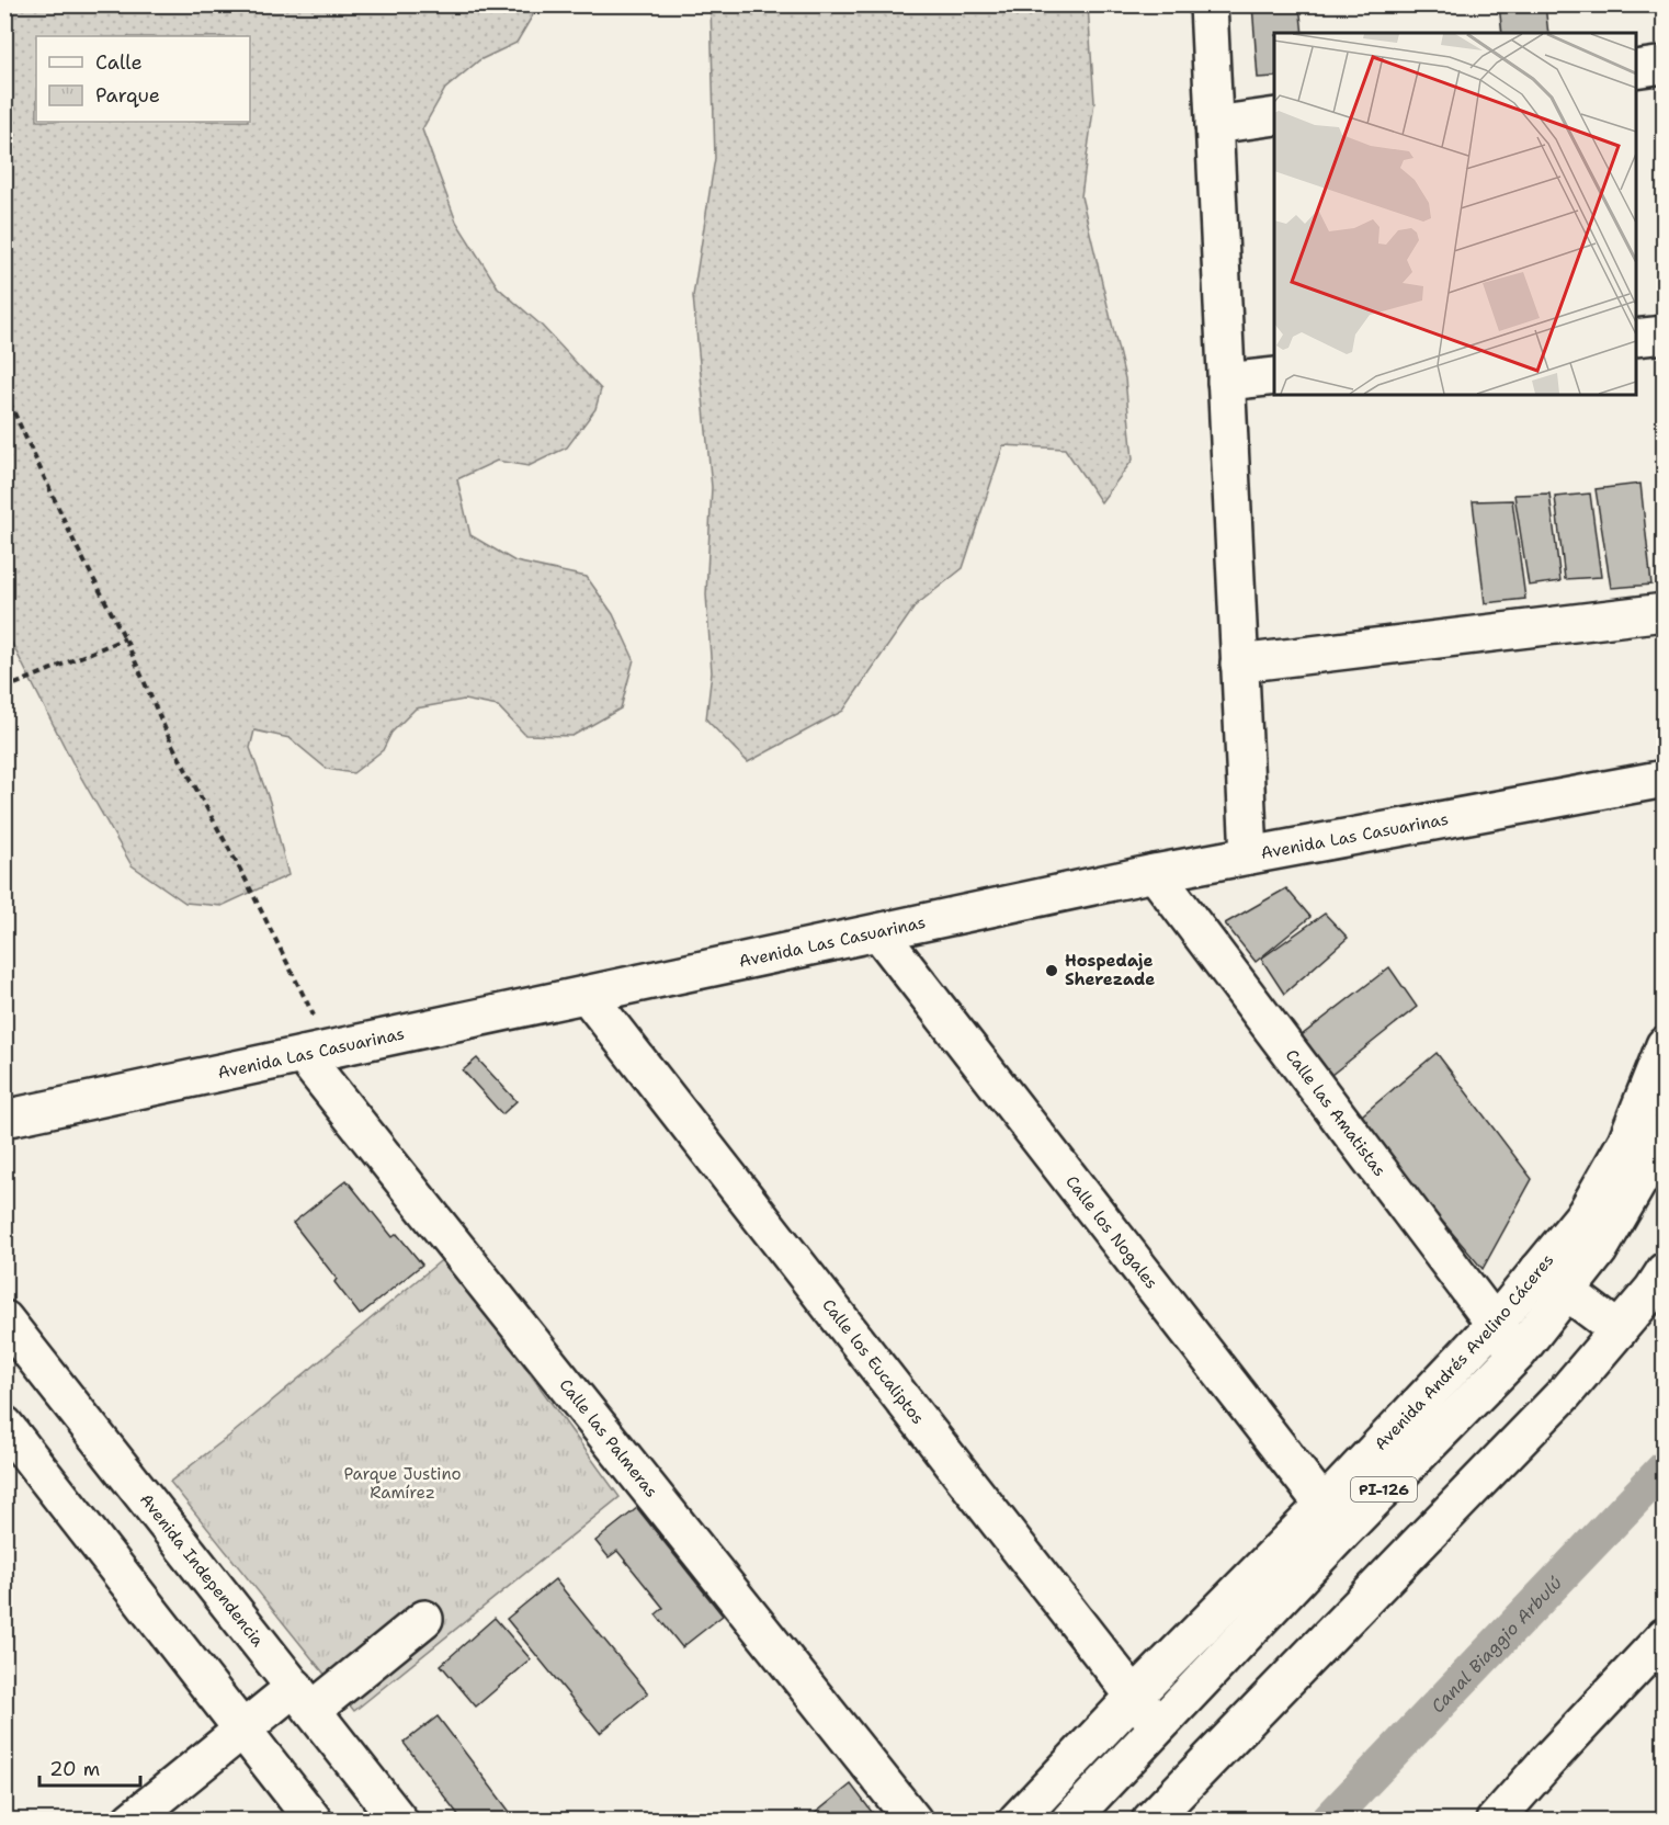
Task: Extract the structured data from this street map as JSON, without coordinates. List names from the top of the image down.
{
  "streets": {
    "main road": [
      "Avenida Las Casuarinas",
      "Calle las Amatistas",
      "Calle los Nogales",
      "Avenida Andrés Avelino Cáceres",
      "Calle los Eucaliptos",
      "Calle las Palmeras",
      "PI-126",
      "Avenida Independencia"
    ]
  },
  "crossings": [
    ["Avenida Las Casuarinas", "Calle las Amatistas"],
    ["Avenida Las Casuarinas", "Calle los Nogales"],
    ["Avenida Las Casuarinas", "Calle los Eucaliptos"],
    ["Avenida Las Casuarinas", "Calle las Palmeras"],
    ["Calle las Amatistas", "Avenida Andrés Avelino Cáceres"],
    ["Calle los Nogales", "Avenida Andrés Avelino Cáceres"],
    ["Avenida Andrés Avelino Cáceres", "Calle los Eucaliptos"]
  ],
  "water": ["Canal Biaggio Arbulú"],
  "parks": ["Parque Justino Ramírez"],
  "places": ["Hospedaje Sherezade"],
  "legend": ["Calle", "Parque"],
  "scale_bar": "20 m"
}
